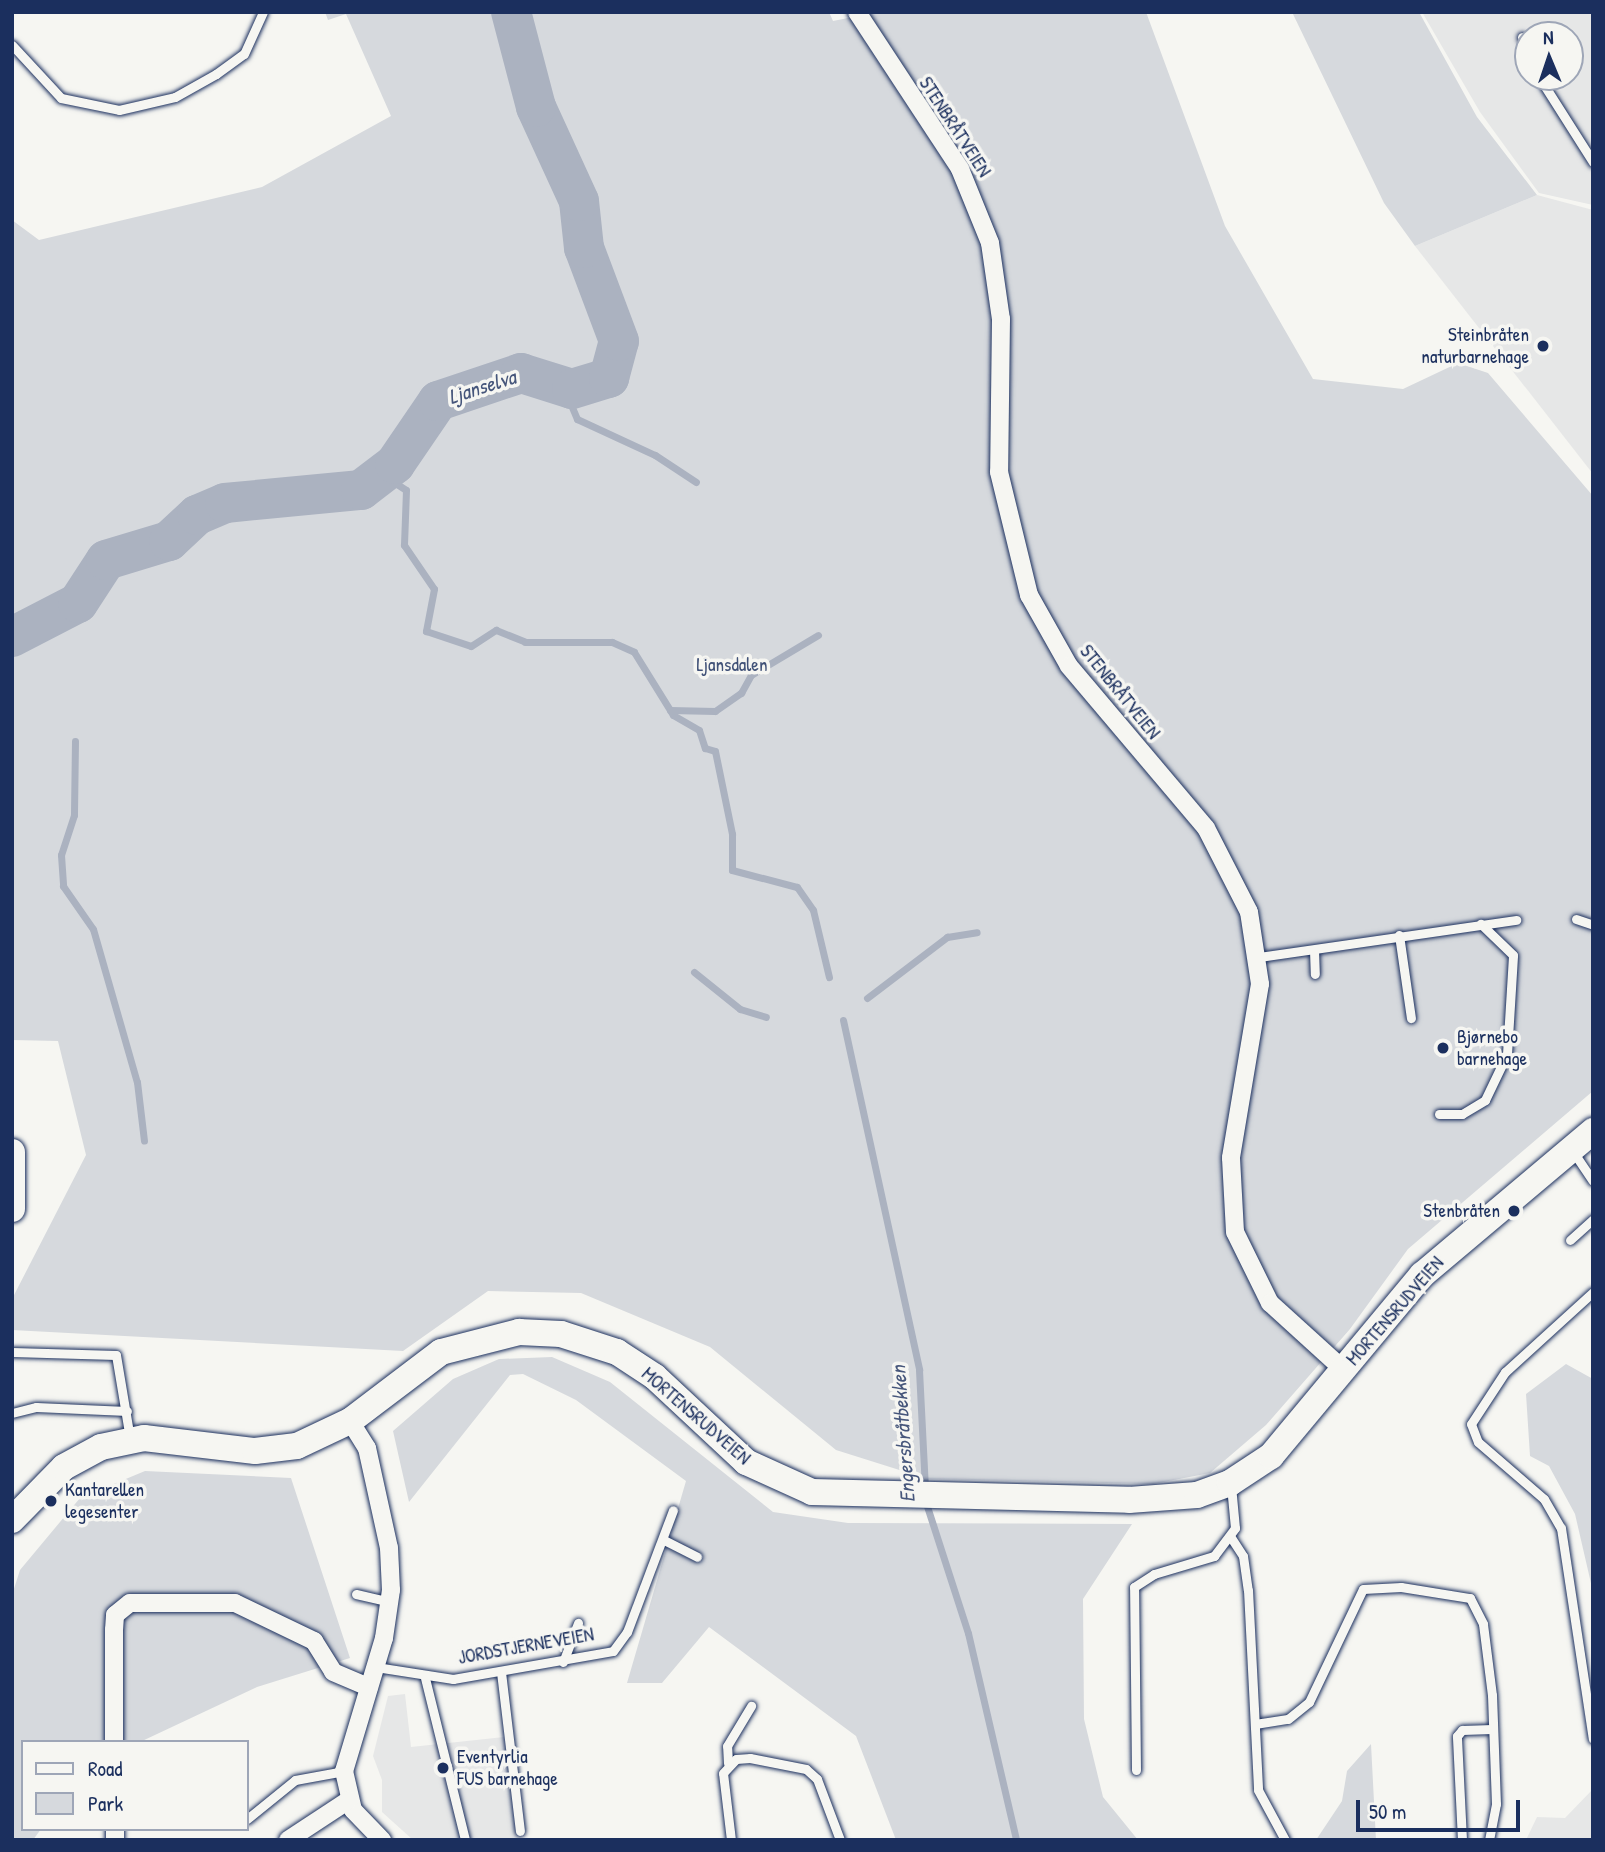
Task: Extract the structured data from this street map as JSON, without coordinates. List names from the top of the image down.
{
  "streets": {
    "street": ["STENBRÅTVEIEN", "MORTENSRUDVEIEN"],
    "lane": ["JORDSTJERNEVEIEN"]
  },
  "crossings": [
    ["STENBRÅTVEIEN", "MORTENSRUDVEIEN"]
  ],
  "water": ["Ljanselva", "Engersbråtbekken"],
  "parks": ["Ljansdalen"],
  "places": [
    "Steinbråten naturbarnehage",
    "Bjørnebo barnehage",
    "Stenbråten",
    "Kantarellen legesenter",
    "Eventyrlia FUS barnehage"
  ],
  "legend": ["Road", "Park"],
  "scale_bar": "50 m",
  "north": "top"
}
